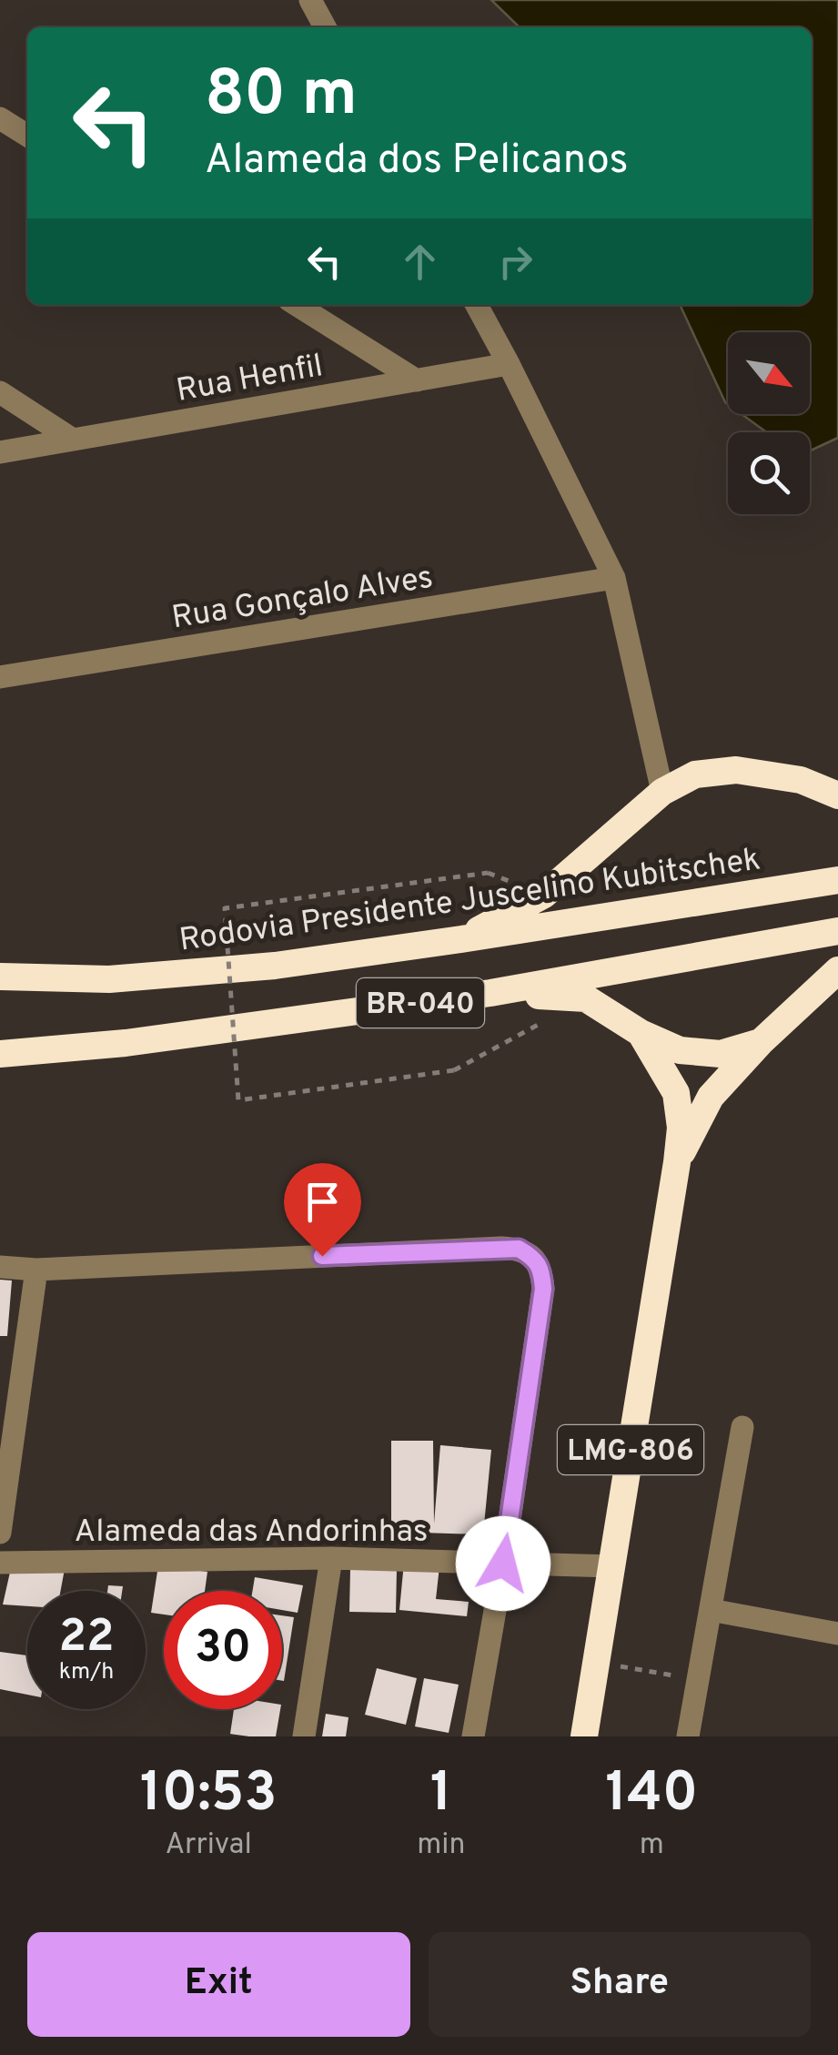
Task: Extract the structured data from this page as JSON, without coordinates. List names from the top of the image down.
{
  "streets": {
    "highway": ["Rodovia Presidente Juscelino Kubitschek", "BR-040", "LMG-806"],
    "street": ["Rua Henfil", "Rua Gonçalo Alves", "Alameda das Andorinhas"]
  },
  "crossings": [
    ["LMG-806", "Alameda das Andorinhas"]
  ],
  "north": "bottom right",
  "page": {
    "turn": ["80 m", "Alameda dos Pelicanos"],
    "speed": "22 km/h",
    "limit": "30",
    "eta": [
      "10:53",
      "Arrival",
      "1",
      "min",
      "140",
      "m"
    ],
    "buttons": ["Exit", "Share"]
  }
}
